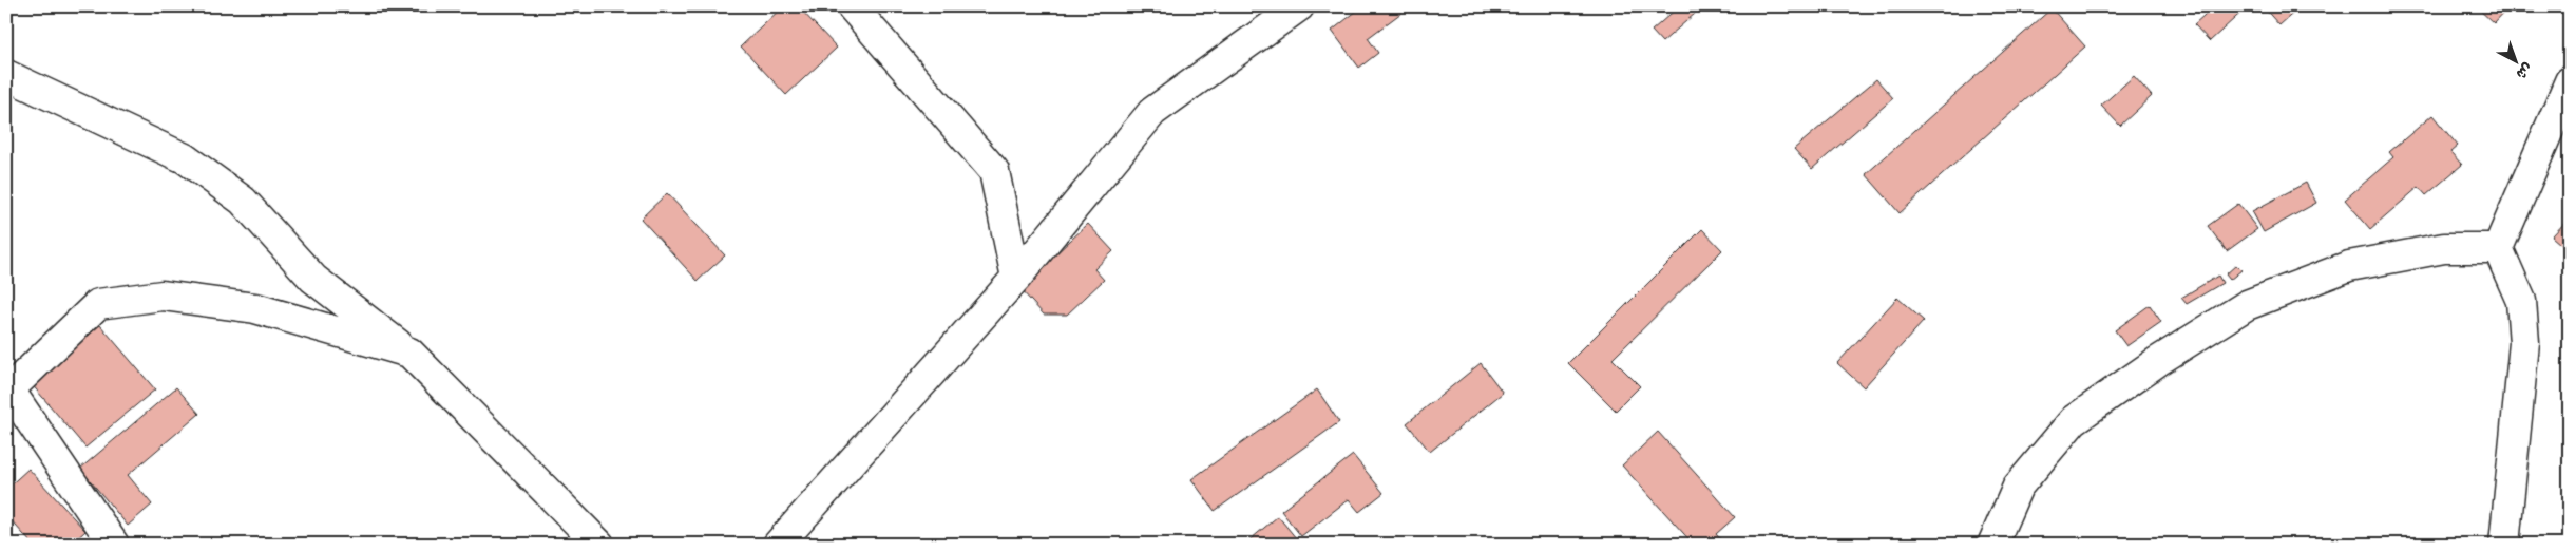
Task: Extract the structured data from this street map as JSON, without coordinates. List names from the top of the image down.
{
  "north": "bottom right"
}
